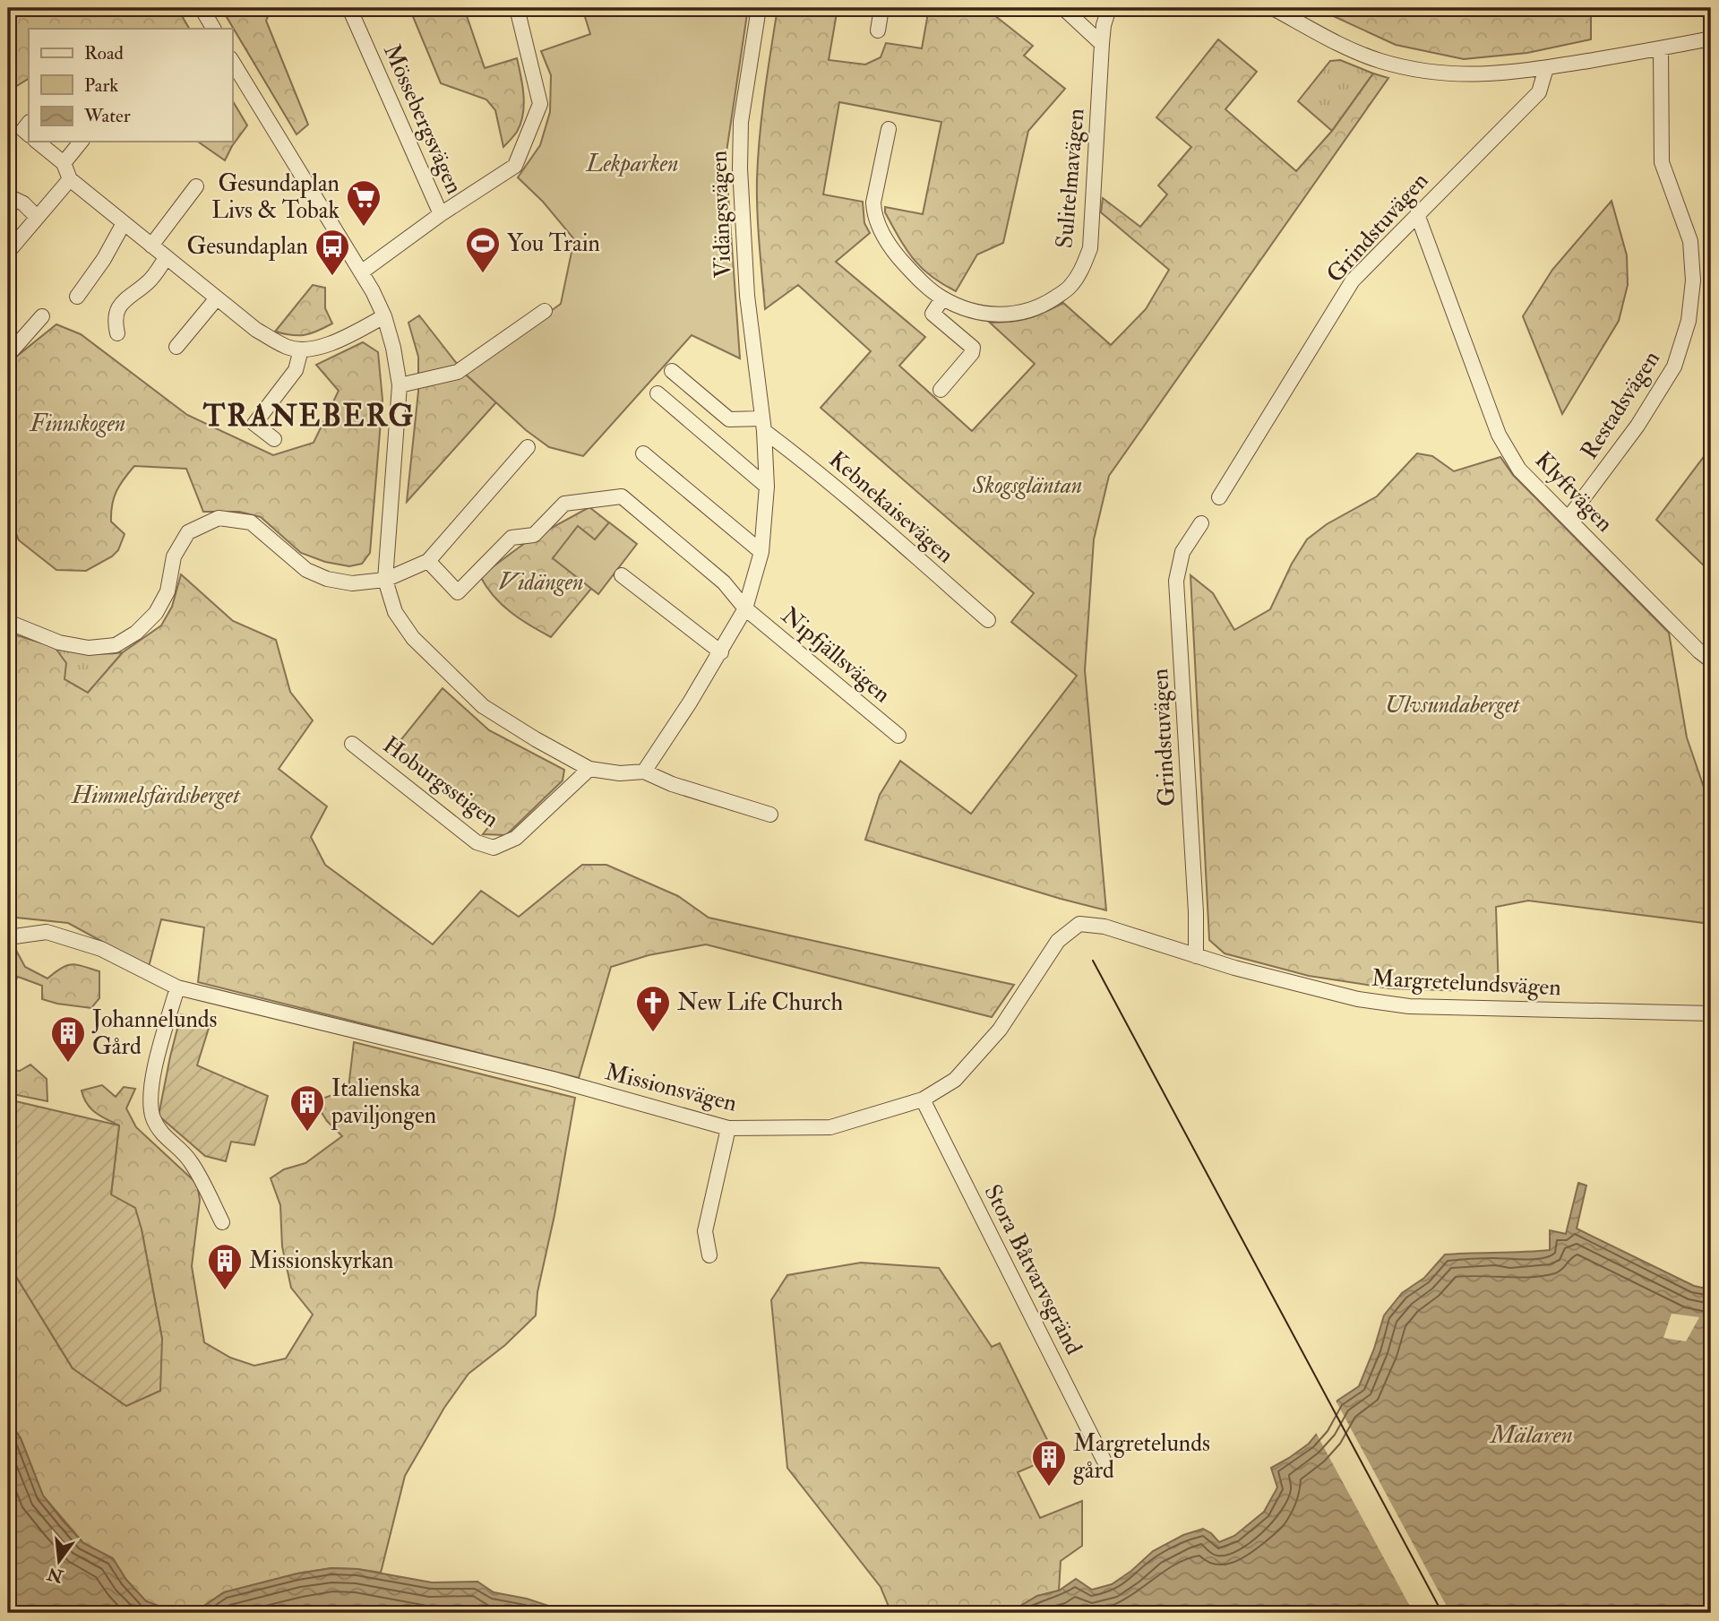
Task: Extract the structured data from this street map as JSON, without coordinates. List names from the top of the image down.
{
  "streets": {
    "street": [
      "Mössebergsvägen",
      "Sulitelmavägen",
      "Vidängsvägen",
      "Grindstuvägen",
      "Restadsvägen",
      "Klyftvägen",
      "Kebnekaisevägen",
      "Nipfjällsvägen",
      "Hoburgsstigen",
      "Margretelundsvägen",
      "Missionsvägen",
      "Stora Båtvarvsgränd"
    ]
  },
  "crossings": [
    ["Vidängsvägen", "Kebnekaisevägen"],
    ["Vidängsvägen", "Nipfjällsvägen"],
    ["Grindstuvägen", "Klyftvägen"],
    ["Grindstuvägen", "Margretelundsvägen"],
    ["Restadsvägen", "Klyftvägen"],
    ["Margretelundsvägen", "Missionsvägen"],
    ["Missionsvägen", "Stora Båtvarvsgränd"]
  ],
  "districts": ["TRANEBERG"],
  "water": ["Mälaren"],
  "parks": [
    "Lekparken",
    "Finnskogen",
    "Skogsgläntan",
    "Vidängen",
    "Ulvsundaberget",
    "Himmelsfärdsberget"
  ],
  "places": {
    "supermarket": ["Gesundaplan Livs & Tobak"],
    "sports": ["You Train"],
    "bus stop": ["Gesundaplan"],
    "church": ["New Life Church"],
    "building": [
      "Johannelunds Gård",
      "Italienska paviljongen",
      "Missionskyrkan",
      "Margretelunds gård"
    ]
  },
  "legend": ["Road", "Park", "Water"],
  "north": "bottom"
}
